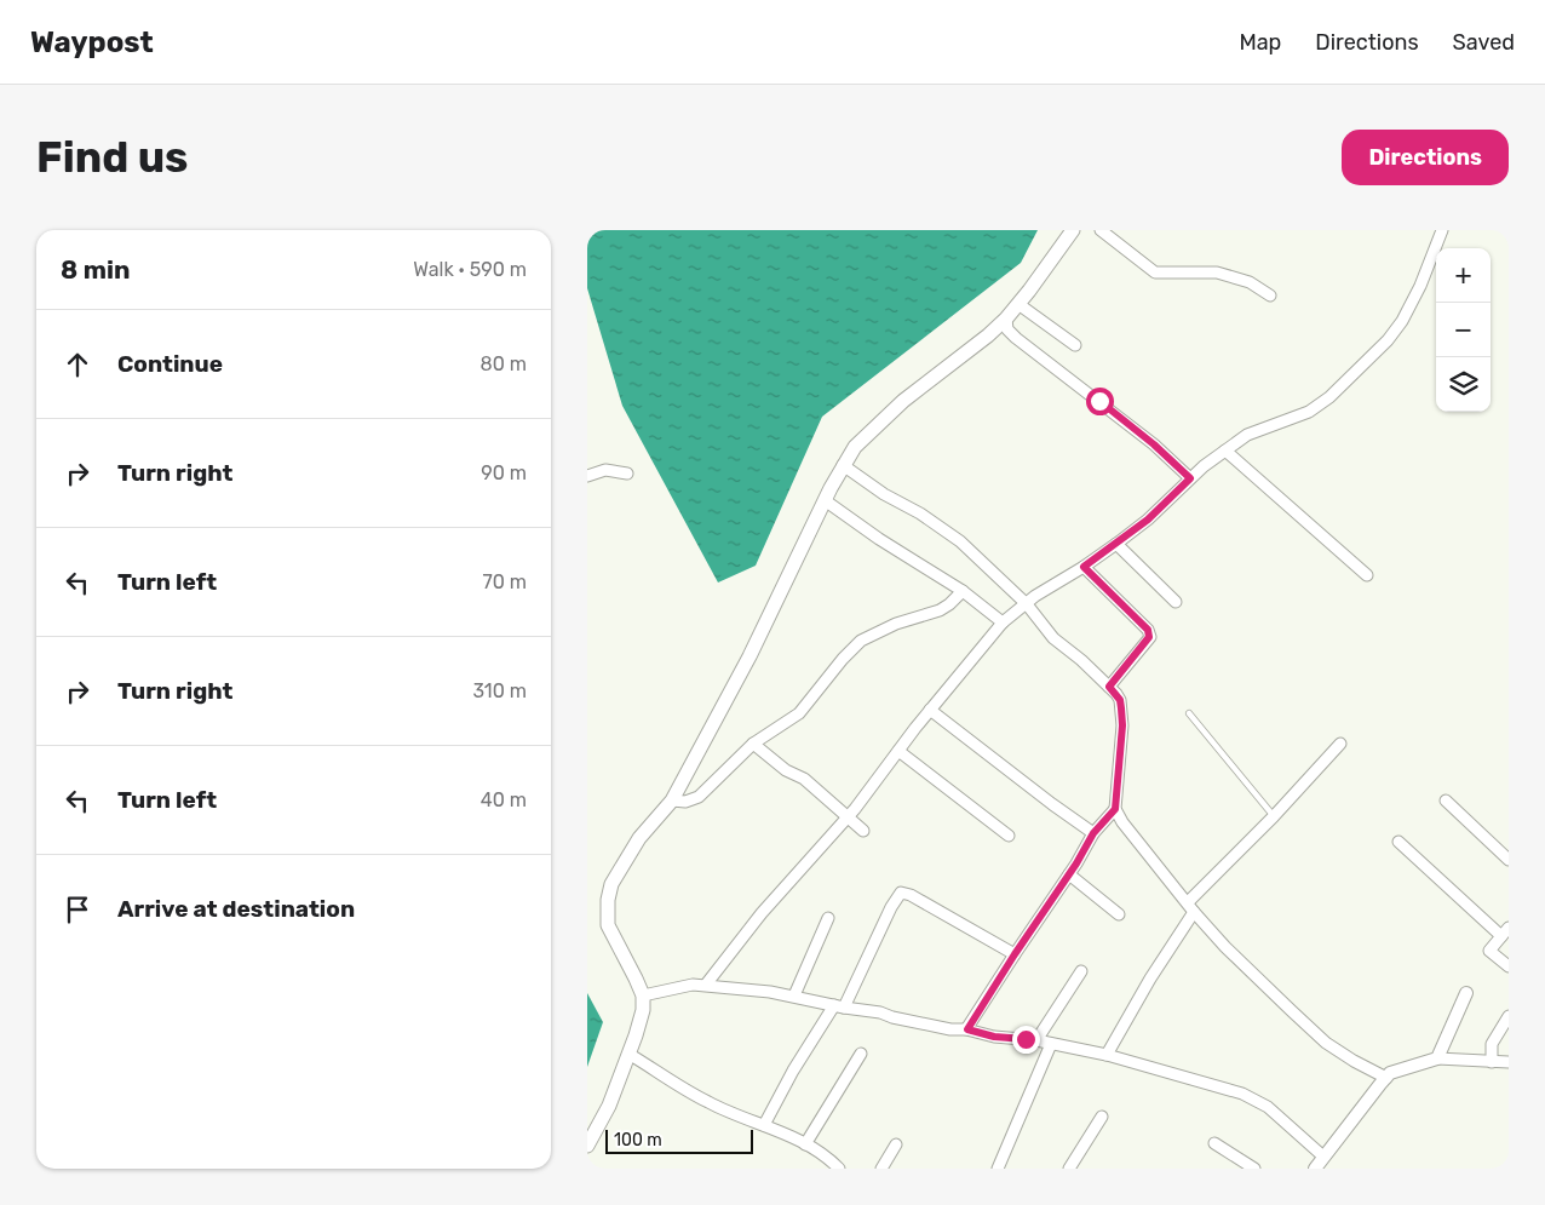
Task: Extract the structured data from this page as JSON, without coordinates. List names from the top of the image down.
{
  "scale_bar": "100 m",
  "page": {
    "header": "Waypost",
    "nav": ["Map", "Directions", "Saved"],
    "buttons": "Directions",
    "title": "Find us",
    "heading": ["8 min", "Walk · 590 m"],
    "map_buttons": ["+", "−"],
    "list": [
      ["Continue", "80 m"],
      ["Turn right", "90 m"],
      ["Turn left", "70 m"],
      ["Turn right", "310 m"],
      ["Turn left", "40 m"],
      "Arrive at destination"
    ],
    "scale": "100 m"
  }
}
